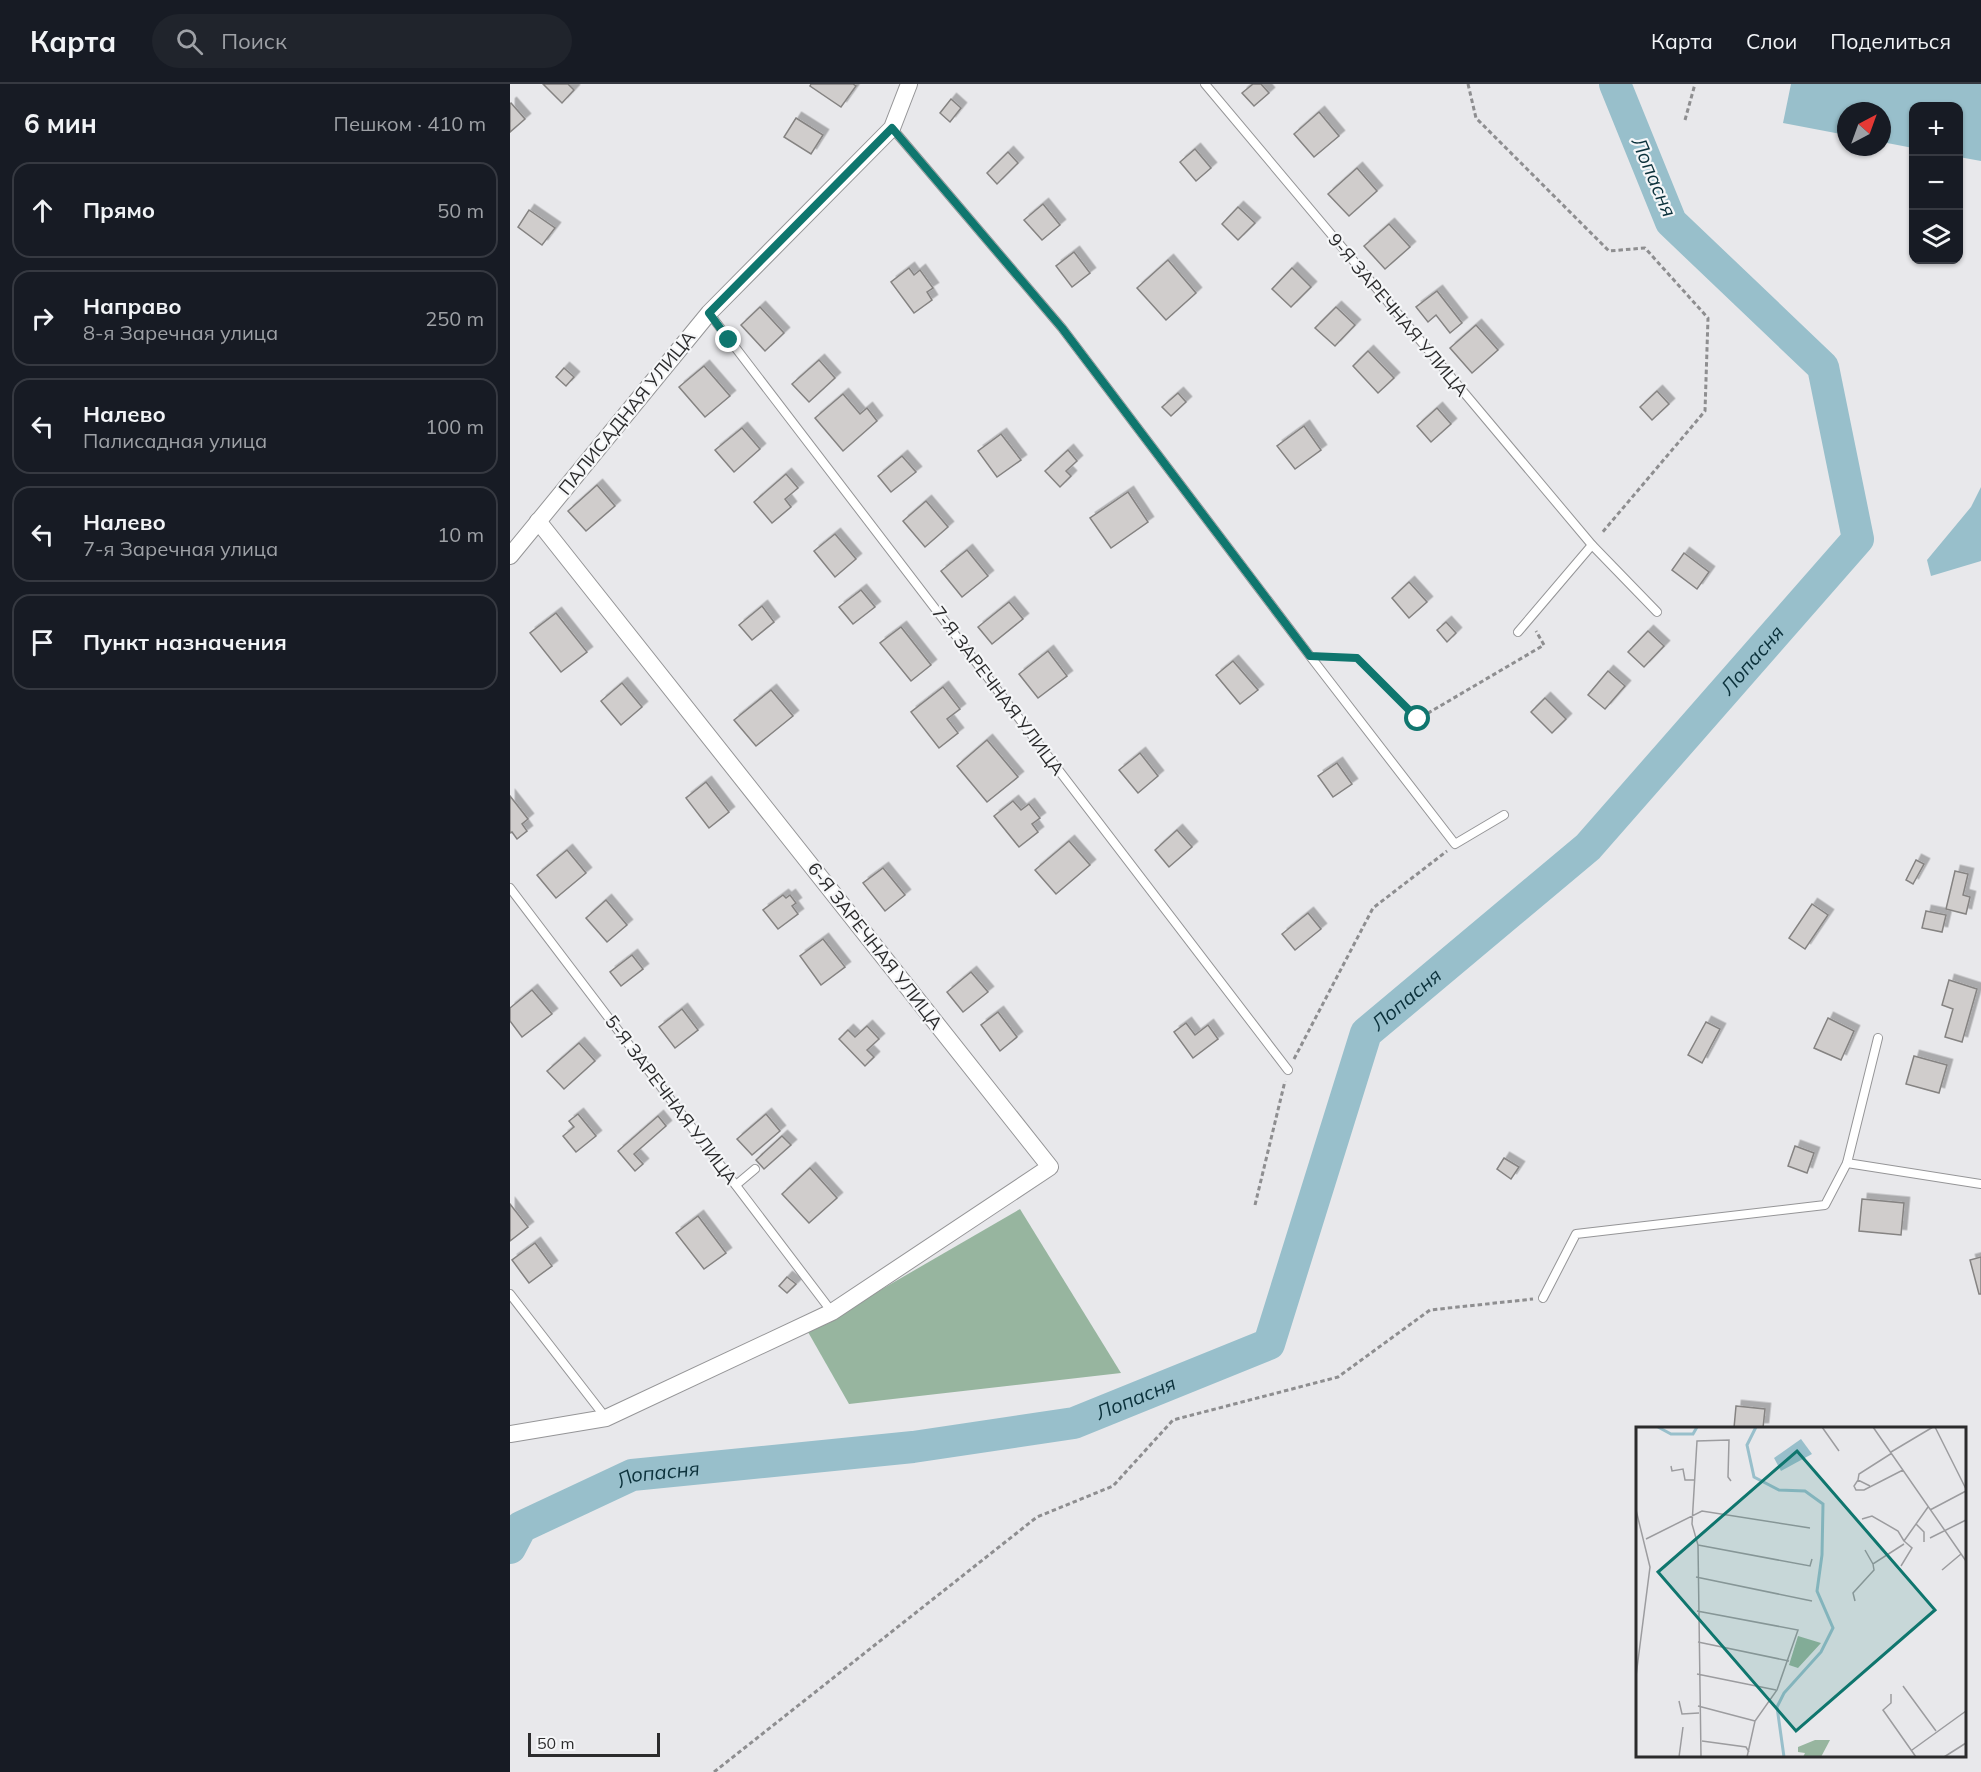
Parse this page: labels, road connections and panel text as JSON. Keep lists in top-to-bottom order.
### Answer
{
  "streets": {
    "street": ["ПАЛИСАДНАЯ УЛИЦА", "6-Я ЗАРЕЧНАЯ УЛИЦА"],
    "lane": ["9-Я ЗАРЕЧНАЯ УЛИЦА", "7-Я ЗАРЕЧНАЯ УЛИЦА", "5-Я ЗАРЕЧНАЯ УЛИЦА"]
  },
  "crossings": [
    ["ПАЛИСАДНАЯ УЛИЦА", "7-Я ЗАРЕЧНАЯ УЛИЦА"],
    ["ПАЛИСАДНАЯ УЛИЦА", "6-Я ЗАРЕЧНАЯ УЛИЦА"],
    ["6-Я ЗАРЕЧНАЯ УЛИЦА", "5-Я ЗАРЕЧНАЯ УЛИЦА"]
  ],
  "water": ["Лопасня"],
  "scale_bar": "50 m",
  "north": "top right",
  "page": {
    "header": "Карта",
    "search": "Поиск",
    "nav": ["Карта", "Слои", "Поделиться"],
    "heading": ["6 мин", "Пешком · 410 m"],
    "map_buttons": ["+", "−"],
    "list": [
      ["Прямо", "50 m"],
      ["Направо", "8-я Заречная улица", "250 m"],
      ["Налево", "Палисадная улица", "100 m"],
      ["Налево", "7-я Заречная улица", "10 m"],
      "Пункт назначения"
    ],
    "scale": "50 m"
  }
}
